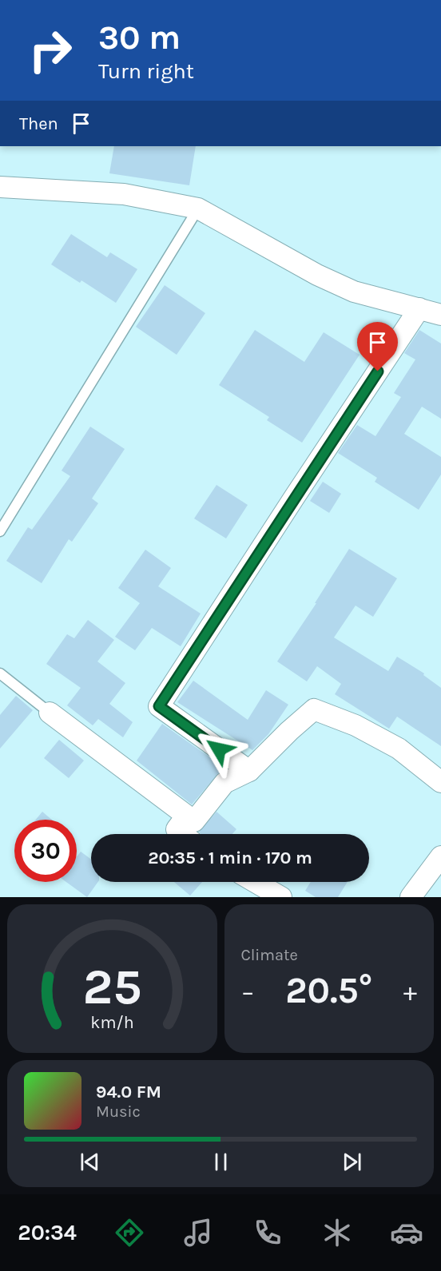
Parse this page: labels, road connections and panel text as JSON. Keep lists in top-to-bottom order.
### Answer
{
  "page": {
    "turn": ["30 m", "Turn right"],
    "then": "Then",
    "limit": "30",
    "trip": "20:35 · 1 min · 170 m",
    "tile": "Climate",
    "heat": ["−", "20.5°", "+"],
    "song": ["94.0 FM", "Music"],
    "tabs": "20:34",
    "gauge": ["25", "km/h"]
  }
}
